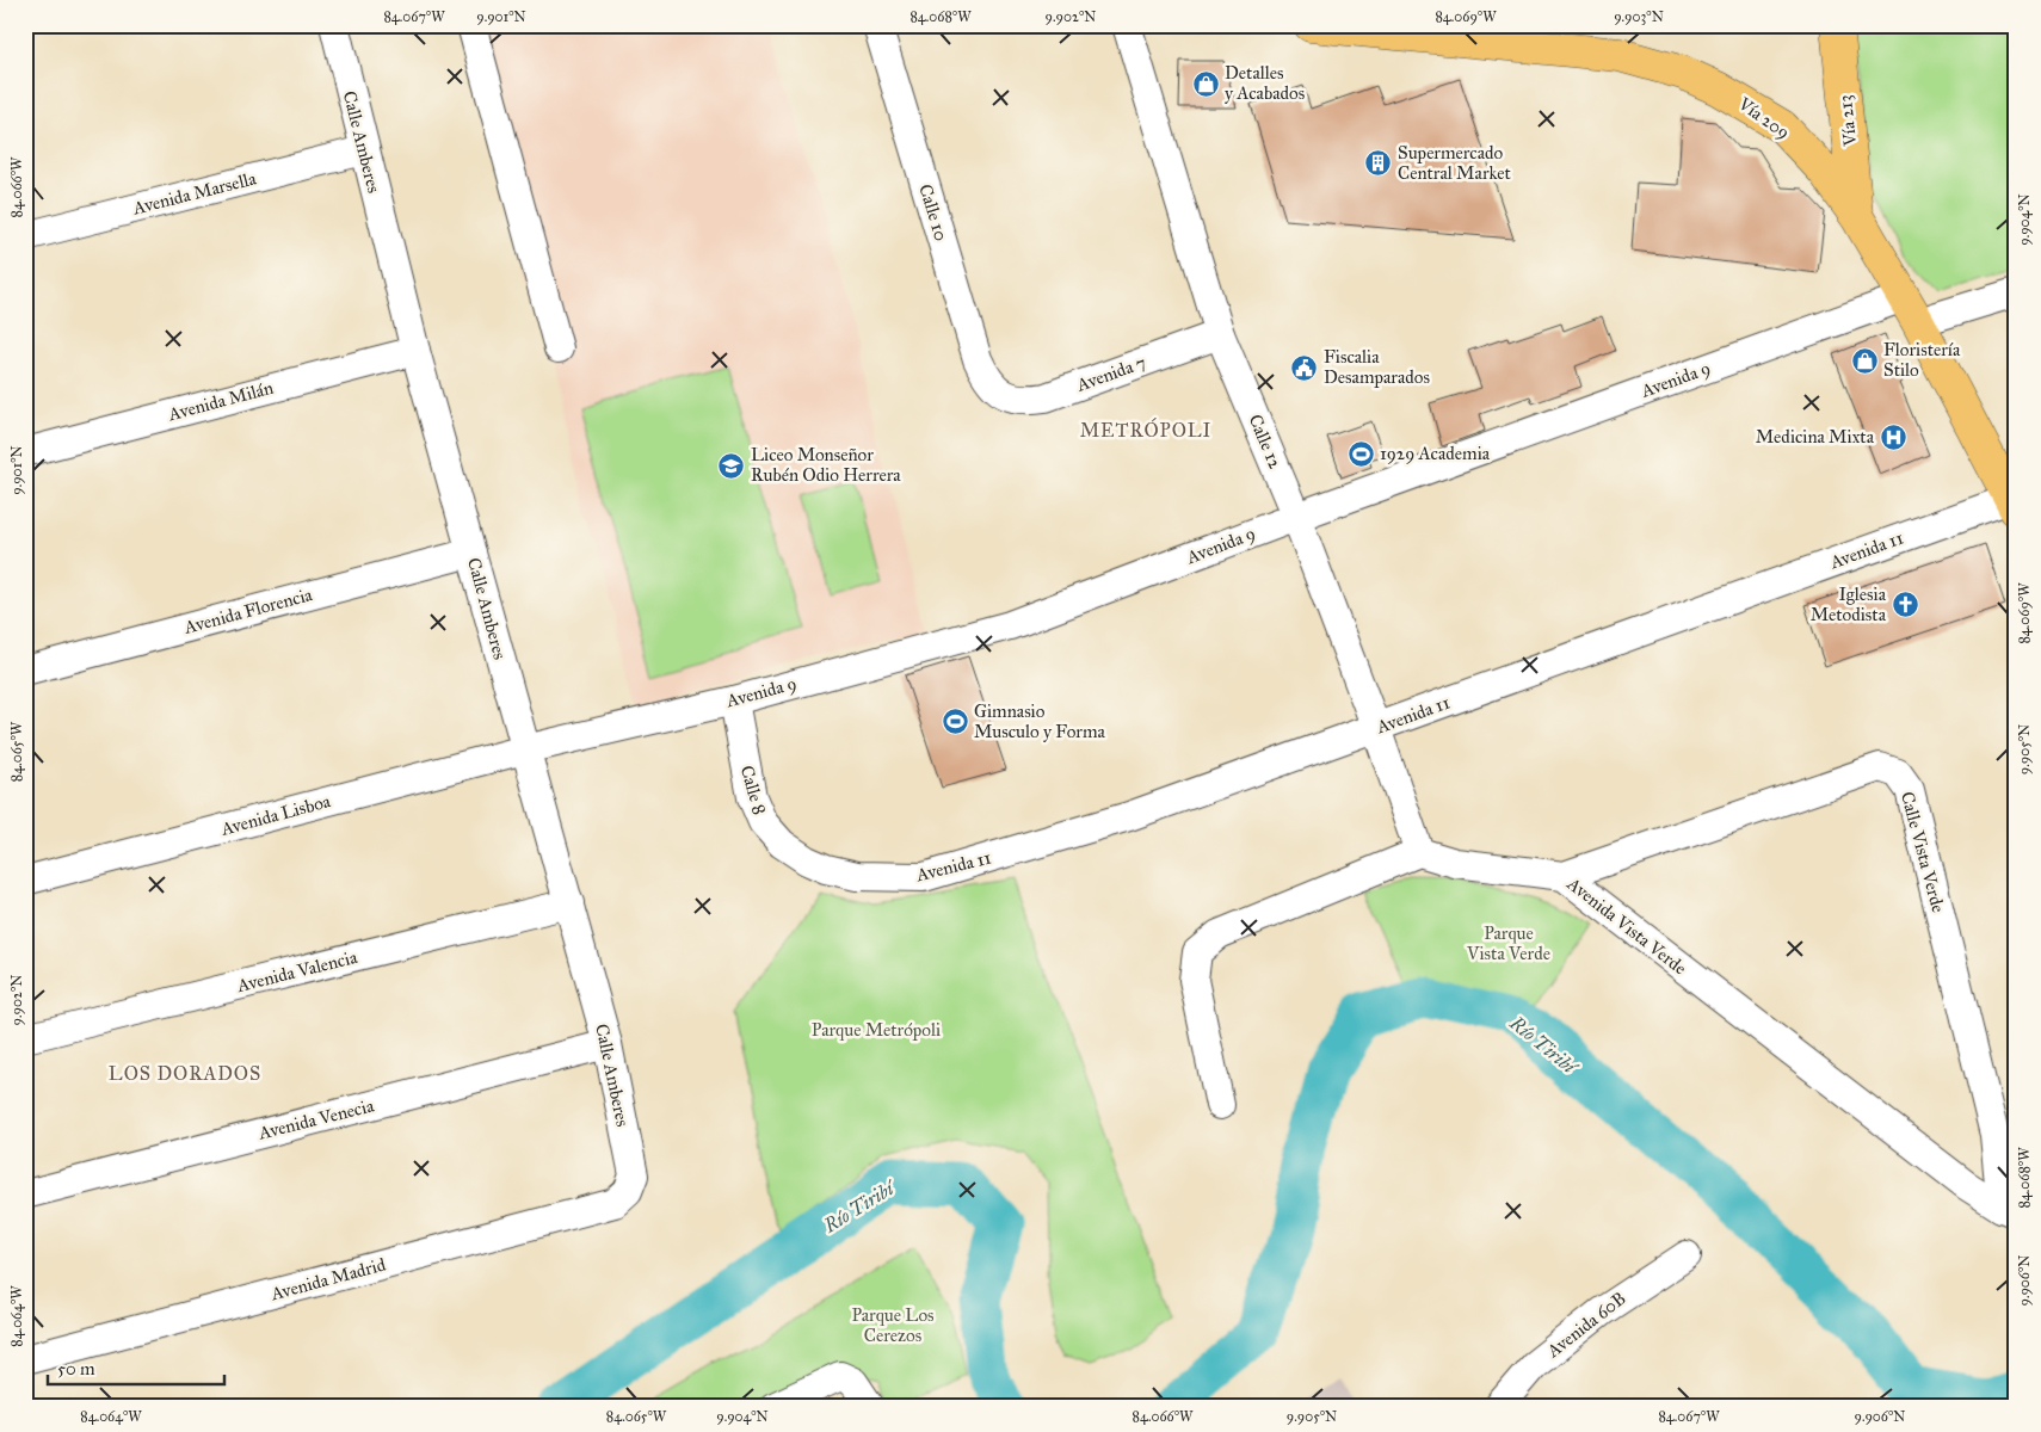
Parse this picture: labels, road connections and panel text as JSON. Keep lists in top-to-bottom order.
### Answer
{
  "streets": {
    "main road": ["Vía 209", "Vía 213"],
    "street": [
      "Calle Amberes",
      "Avenida Marsella",
      "Calle 10",
      "Avenida 7",
      "Avenida 9",
      "Avenida Milán",
      "Calle 12",
      "Avenida 11",
      "Avenida Florencia",
      "Calle 8",
      "Avenida Lisboa",
      "Calle Vista Verde",
      "Avenida Vista Verde",
      "Avenida Valencia",
      "Avenida Venecia",
      "Avenida Madrid",
      "Avenida 60B"
    ]
  },
  "crossings": [
    ["Vía 209", "Vía 213"],
    ["Vía 209", "Avenida 9"],
    ["Vía 209", "Avenida 11"],
    ["Calle Amberes", "Avenida Marsella"],
    ["Calle Amberes", "Avenida 9"],
    ["Calle Amberes", "Avenida Milán"],
    ["Calle Amberes", "Avenida Florencia"],
    ["Calle Amberes", "Avenida Lisboa"],
    ["Calle Amberes", "Avenida Valencia"],
    ["Calle Amberes", "Avenida Venecia"],
    ["Calle Amberes", "Avenida Madrid"],
    ["Calle 10", "Avenida 7"],
    ["Avenida 7", "Calle 12"],
    ["Avenida 9", "Calle 12"],
    ["Avenida 9", "Calle 8"],
    ["Avenida 9", "Avenida Lisboa"],
    ["Calle 12", "Avenida 11"],
    ["Calle 12", "Avenida Vista Verde"],
    ["Avenida 11", "Calle 8"],
    ["Calle Vista Verde", "Avenida Vista Verde"]
  ],
  "districts": ["METRÓPOLI", "LOS DORADOS"],
  "water": ["Río Tiribí"],
  "parks": ["Parque Vista Verde", "Parque Metrópoli", "Parque Los Cerezos"],
  "places": {
    "shop": ["Detalles y Acabados", "Floristería Stilo"],
    "building": ["Supermercado Central Market"],
    "public building": ["Fiscalia Desamparados"],
    "hospital": ["Medicina Mixta"],
    "sports": ["1929 Academia", "Gimnasio Musculo y Forma"],
    "school or university": ["Liceo Monseñor Rubén Odio Herrera"],
    "church": ["Iglesia Metodista"]
  },
  "scale_bar": "50 m",
  "coordinates": [
    "84.067°W",
    "9.901°N",
    "84.068°W",
    "9.902°N",
    "84.069°W",
    "9.903°N",
    "84.066°W",
    "9.904°N",
    "9.905°N",
    "84.065°W",
    "9.906°N",
    "84.064°W"
  ]
}
